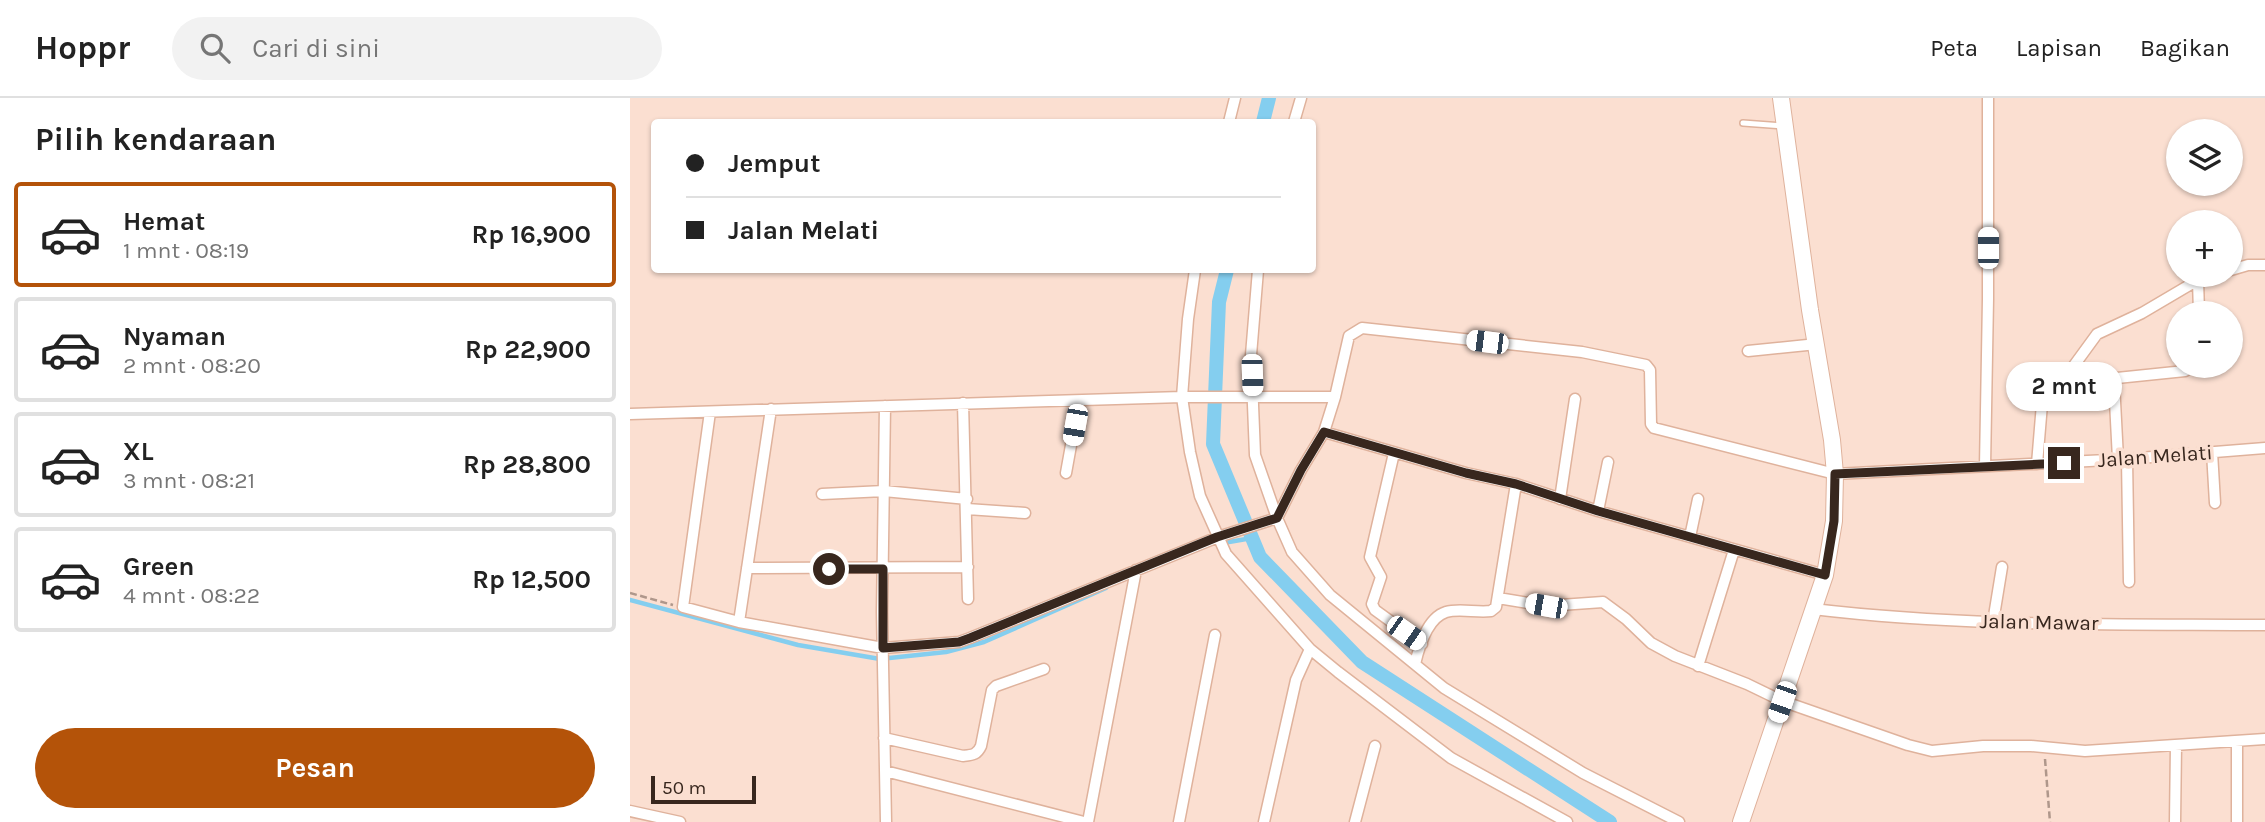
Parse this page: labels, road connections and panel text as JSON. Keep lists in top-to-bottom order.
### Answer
{
  "streets": {
    "street": ["Jalan Melati", "Jalan Mawar"]
  },
  "scale_bar": "50 m",
  "page": {
    "header": "Hoppr",
    "search": "Cari di sini",
    "nav": ["Peta", "Lapisan", "Bagikan"],
    "heading": "Pilih kendaraan",
    "map_buttons": ["+", "−"],
    "banner": ["Jemput", "Jalan Melati"],
    "list": [
      {
        "name": "Hemat",
        "note": "1 mnt · 08:19",
        "value": "Rp 16,900"
      },
      {
        "name": "Nyaman",
        "note": "2 mnt · 08:20",
        "value": "Rp 22,900"
      },
      {
        "name": "XL",
        "note": "3 mnt · 08:21",
        "value": "Rp 28,800"
      },
      {
        "name": "Green",
        "note": "4 mnt · 08:22",
        "value": "Rp 12,500"
      }
    ],
    "bubble": "2 mnt",
    "buttons": "Pesan",
    "scale": "50 m"
  }
}
